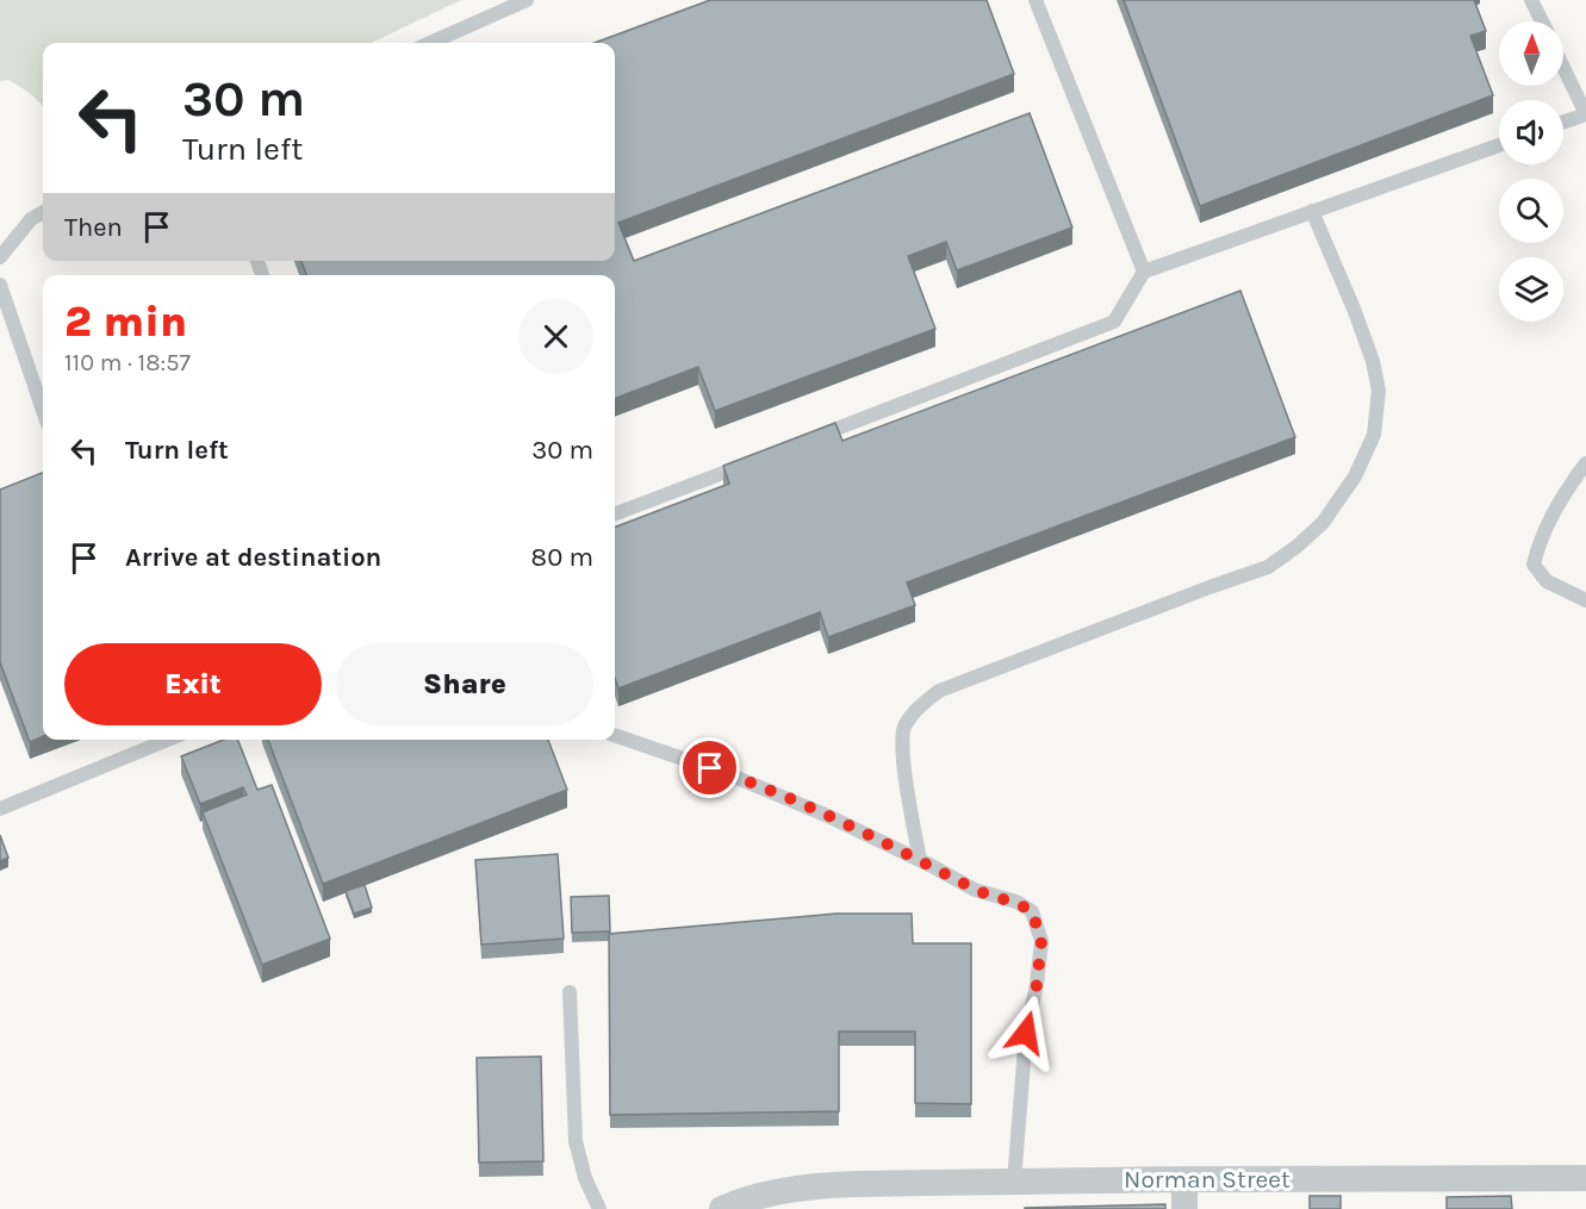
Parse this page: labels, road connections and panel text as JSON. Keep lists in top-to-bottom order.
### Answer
{
  "streets": {
    "street": ["Norman Street"]
  },
  "north": "top",
  "page": {
    "turn": ["30 m", "Turn left"],
    "then": "Then",
    "heading": ["2 min", "110 m · 18:57"],
    "list": [
      {
        "name": "Turn left",
        "value": "30 m"
      },
      {
        "name": "Arrive at destination",
        "value": "80 m"
      }
    ],
    "buttons": ["Exit", "Share"]
  }
}
